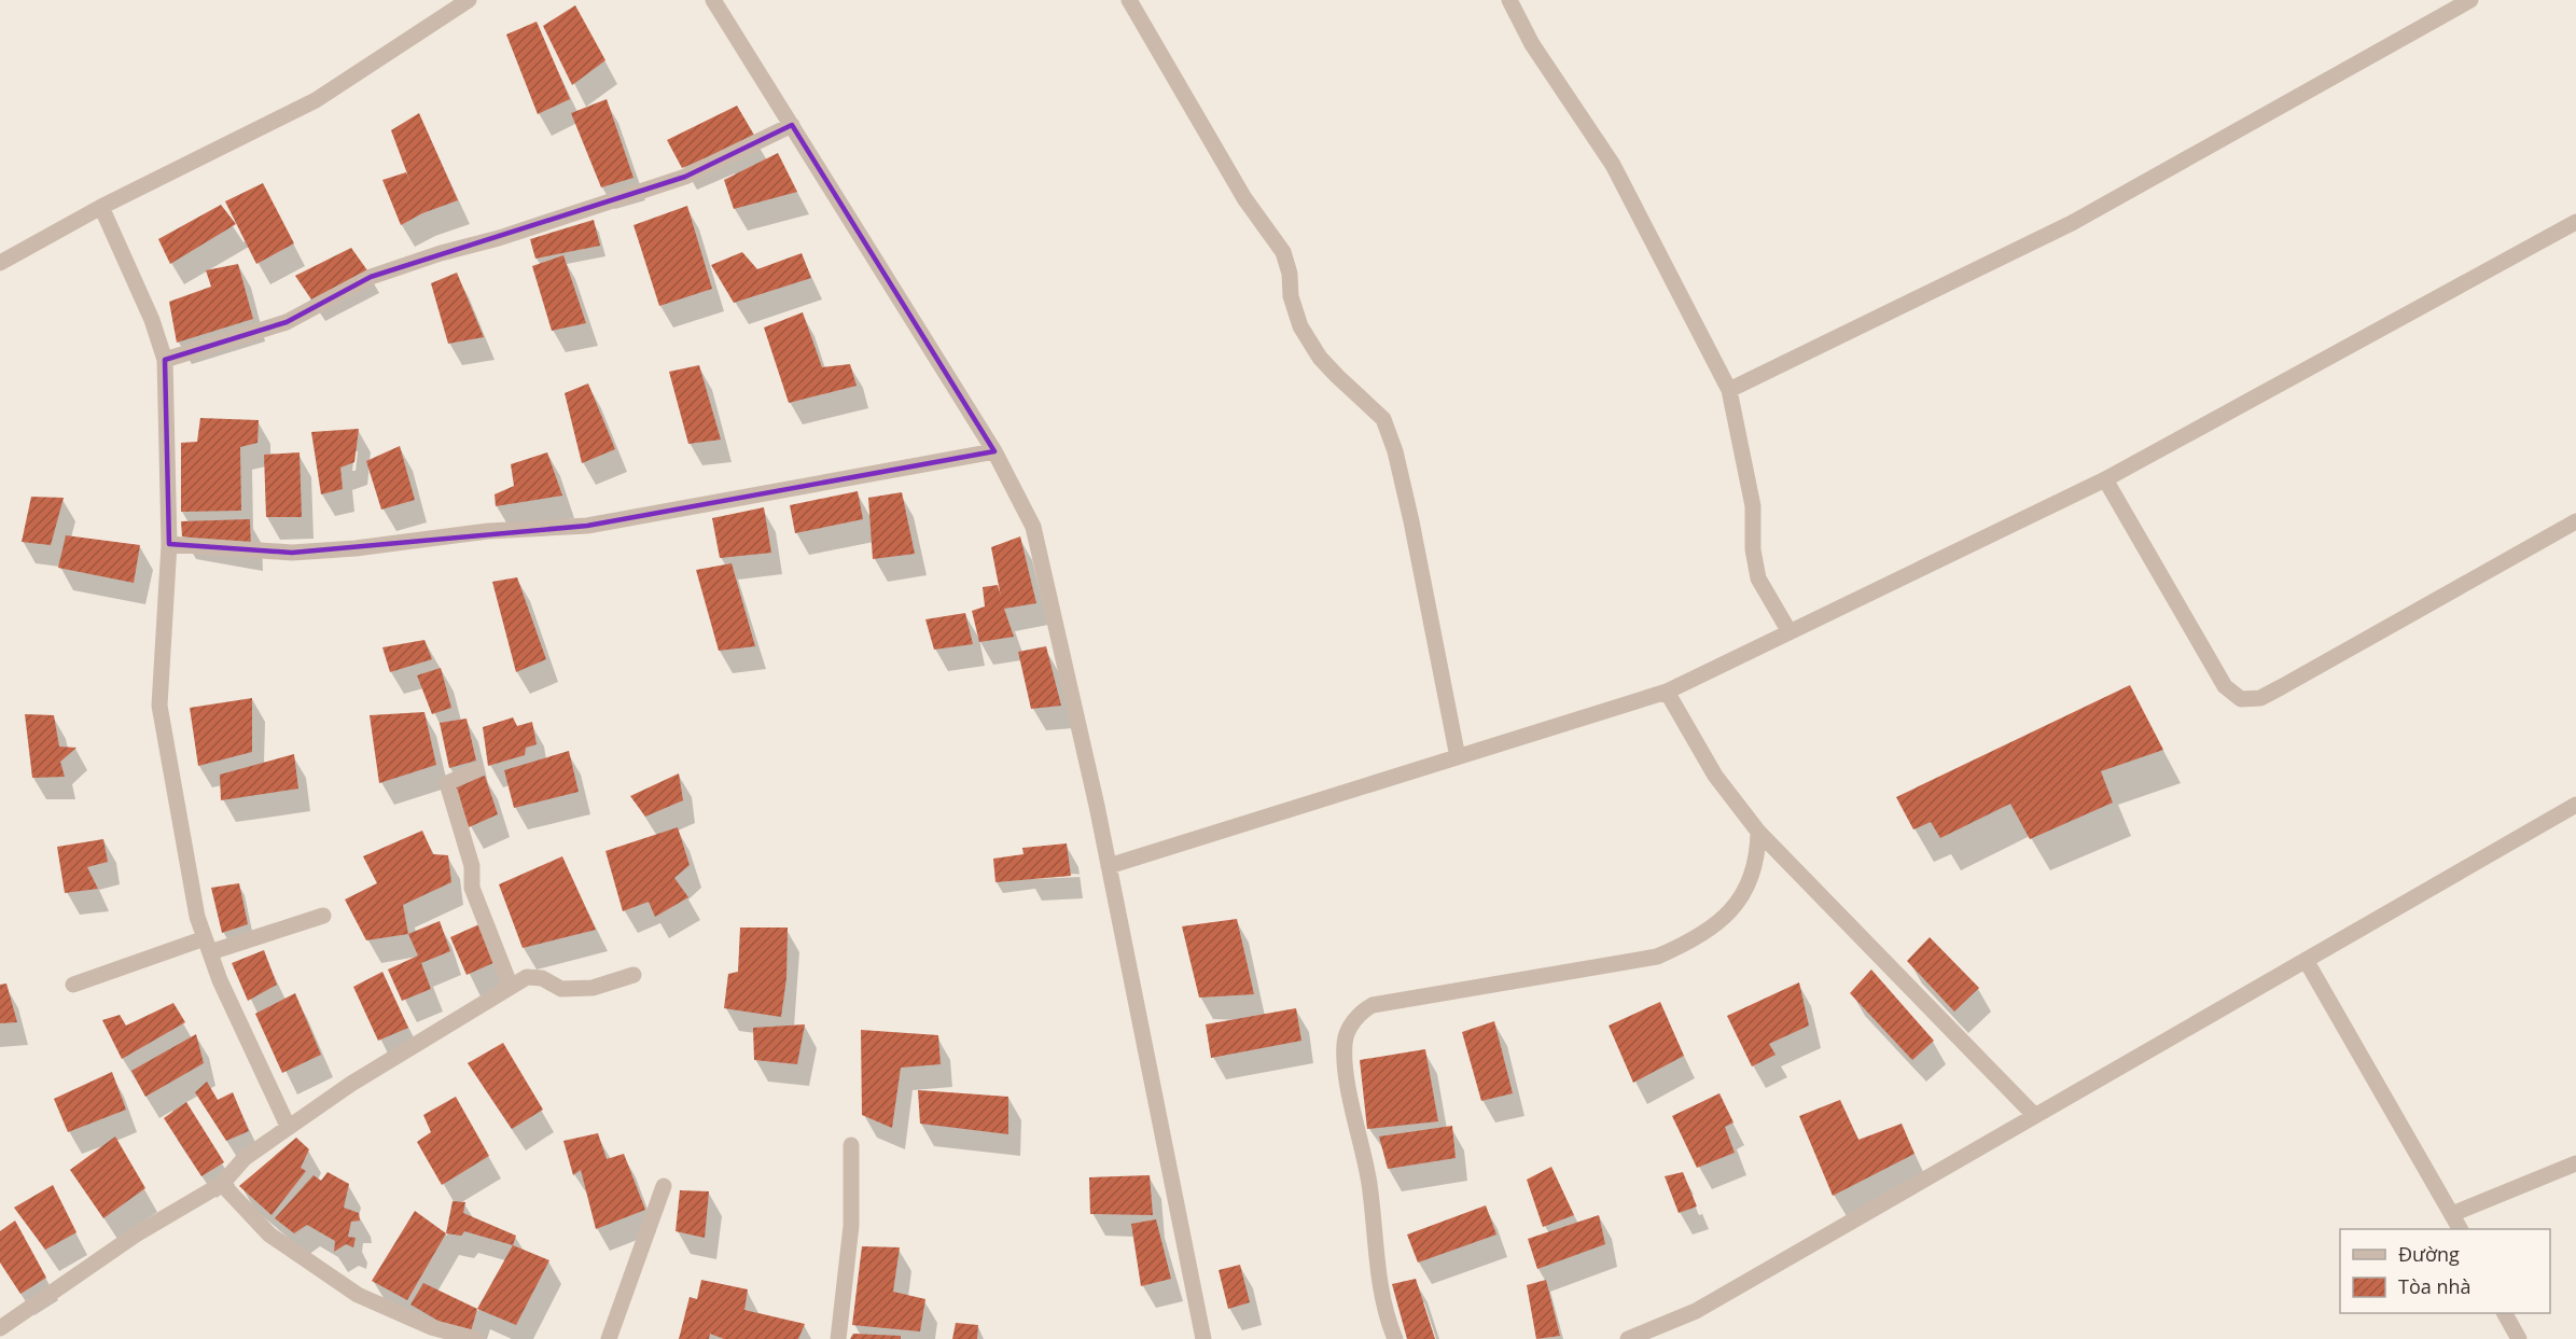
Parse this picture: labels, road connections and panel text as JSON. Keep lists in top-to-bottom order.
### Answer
{
  "legend": ["Đường", "Tòa nhà"]
}
